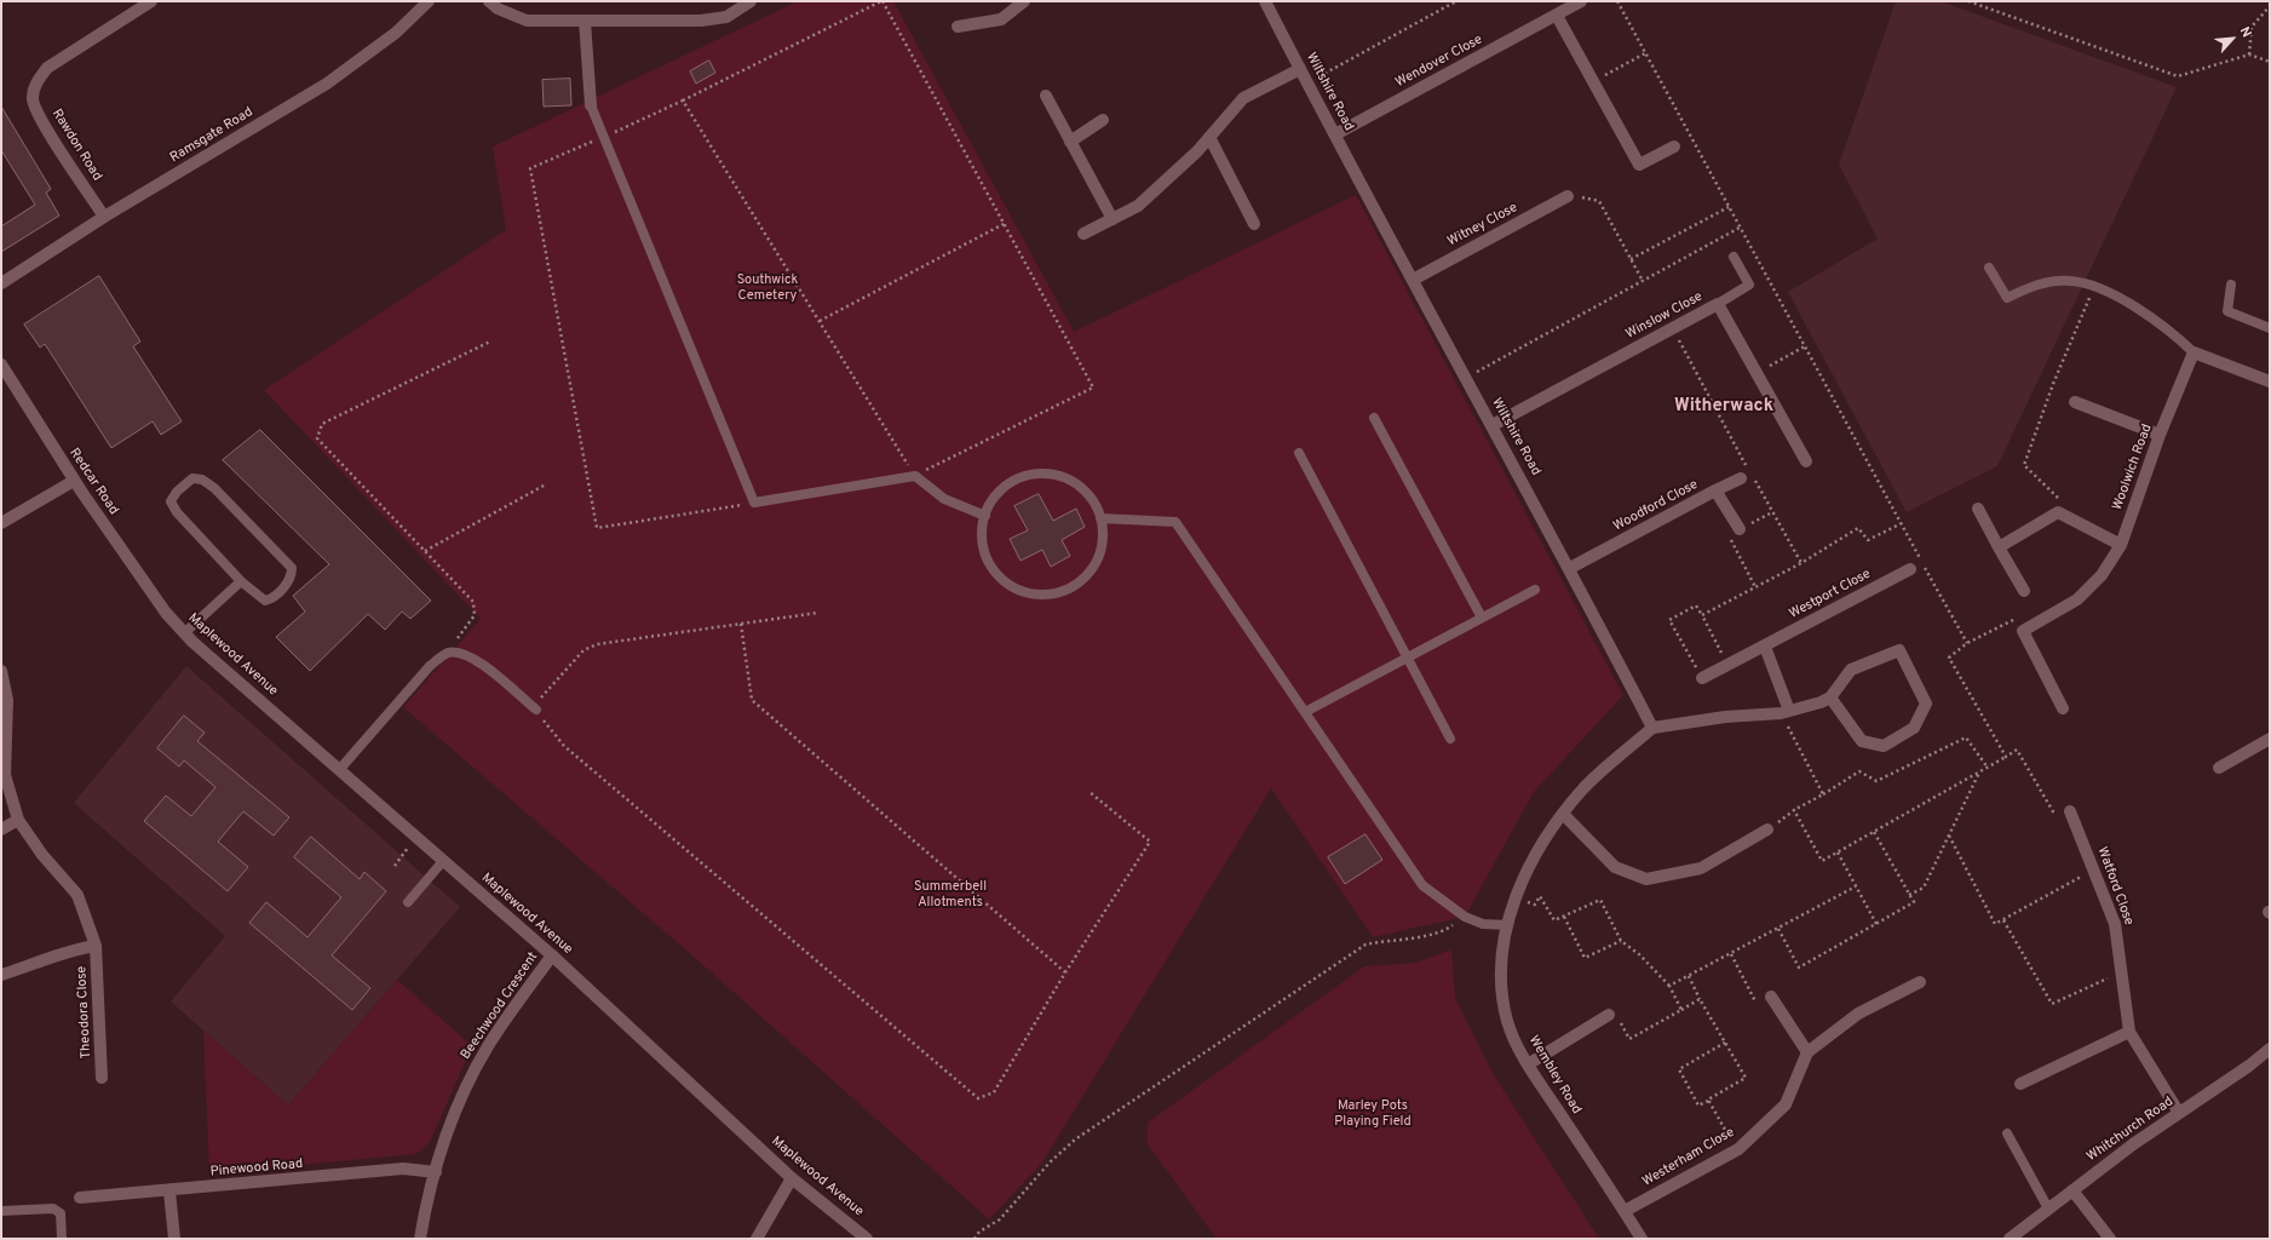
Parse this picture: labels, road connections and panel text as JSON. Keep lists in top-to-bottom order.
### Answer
{
  "streets": {
    "street": [
      "Wendover Close",
      "Wiltshire Road",
      "Ramsgate Road",
      "Rawdon Road",
      "Witney Close",
      "Winslow Close",
      "Woolwich Road",
      "Redcar Road",
      "Woodford Close",
      "Westport Close",
      "Maplewood Avenue",
      "Watford Close",
      "Beechwood Crescent",
      "Theodora Close",
      "Wembley Road",
      "Whitchurch Road",
      "Westerham Close",
      "Pinewood Road"
    ]
  },
  "crossings": [
    ["Wendover Close", "Wiltshire Road"],
    ["Wiltshire Road", "Witney Close"],
    ["Wiltshire Road", "Winslow Close"],
    ["Wiltshire Road", "Woodford Close"],
    ["Wiltshire Road", "Wembley Road"],
    ["Ramsgate Road", "Rawdon Road"],
    ["Redcar Road", "Maplewood Avenue"],
    ["Maplewood Avenue", "Beechwood Crescent"],
    ["Watford Close", "Whitchurch Road"],
    ["Beechwood Crescent", "Pinewood Road"],
    ["Wembley Road", "Westerham Close"]
  ],
  "districts": ["Witherwack"],
  "parks": ["Southwick Cemetery", "Summerbell Allotments", "Marley Pots Playing Field"],
  "north": "top right"
}
